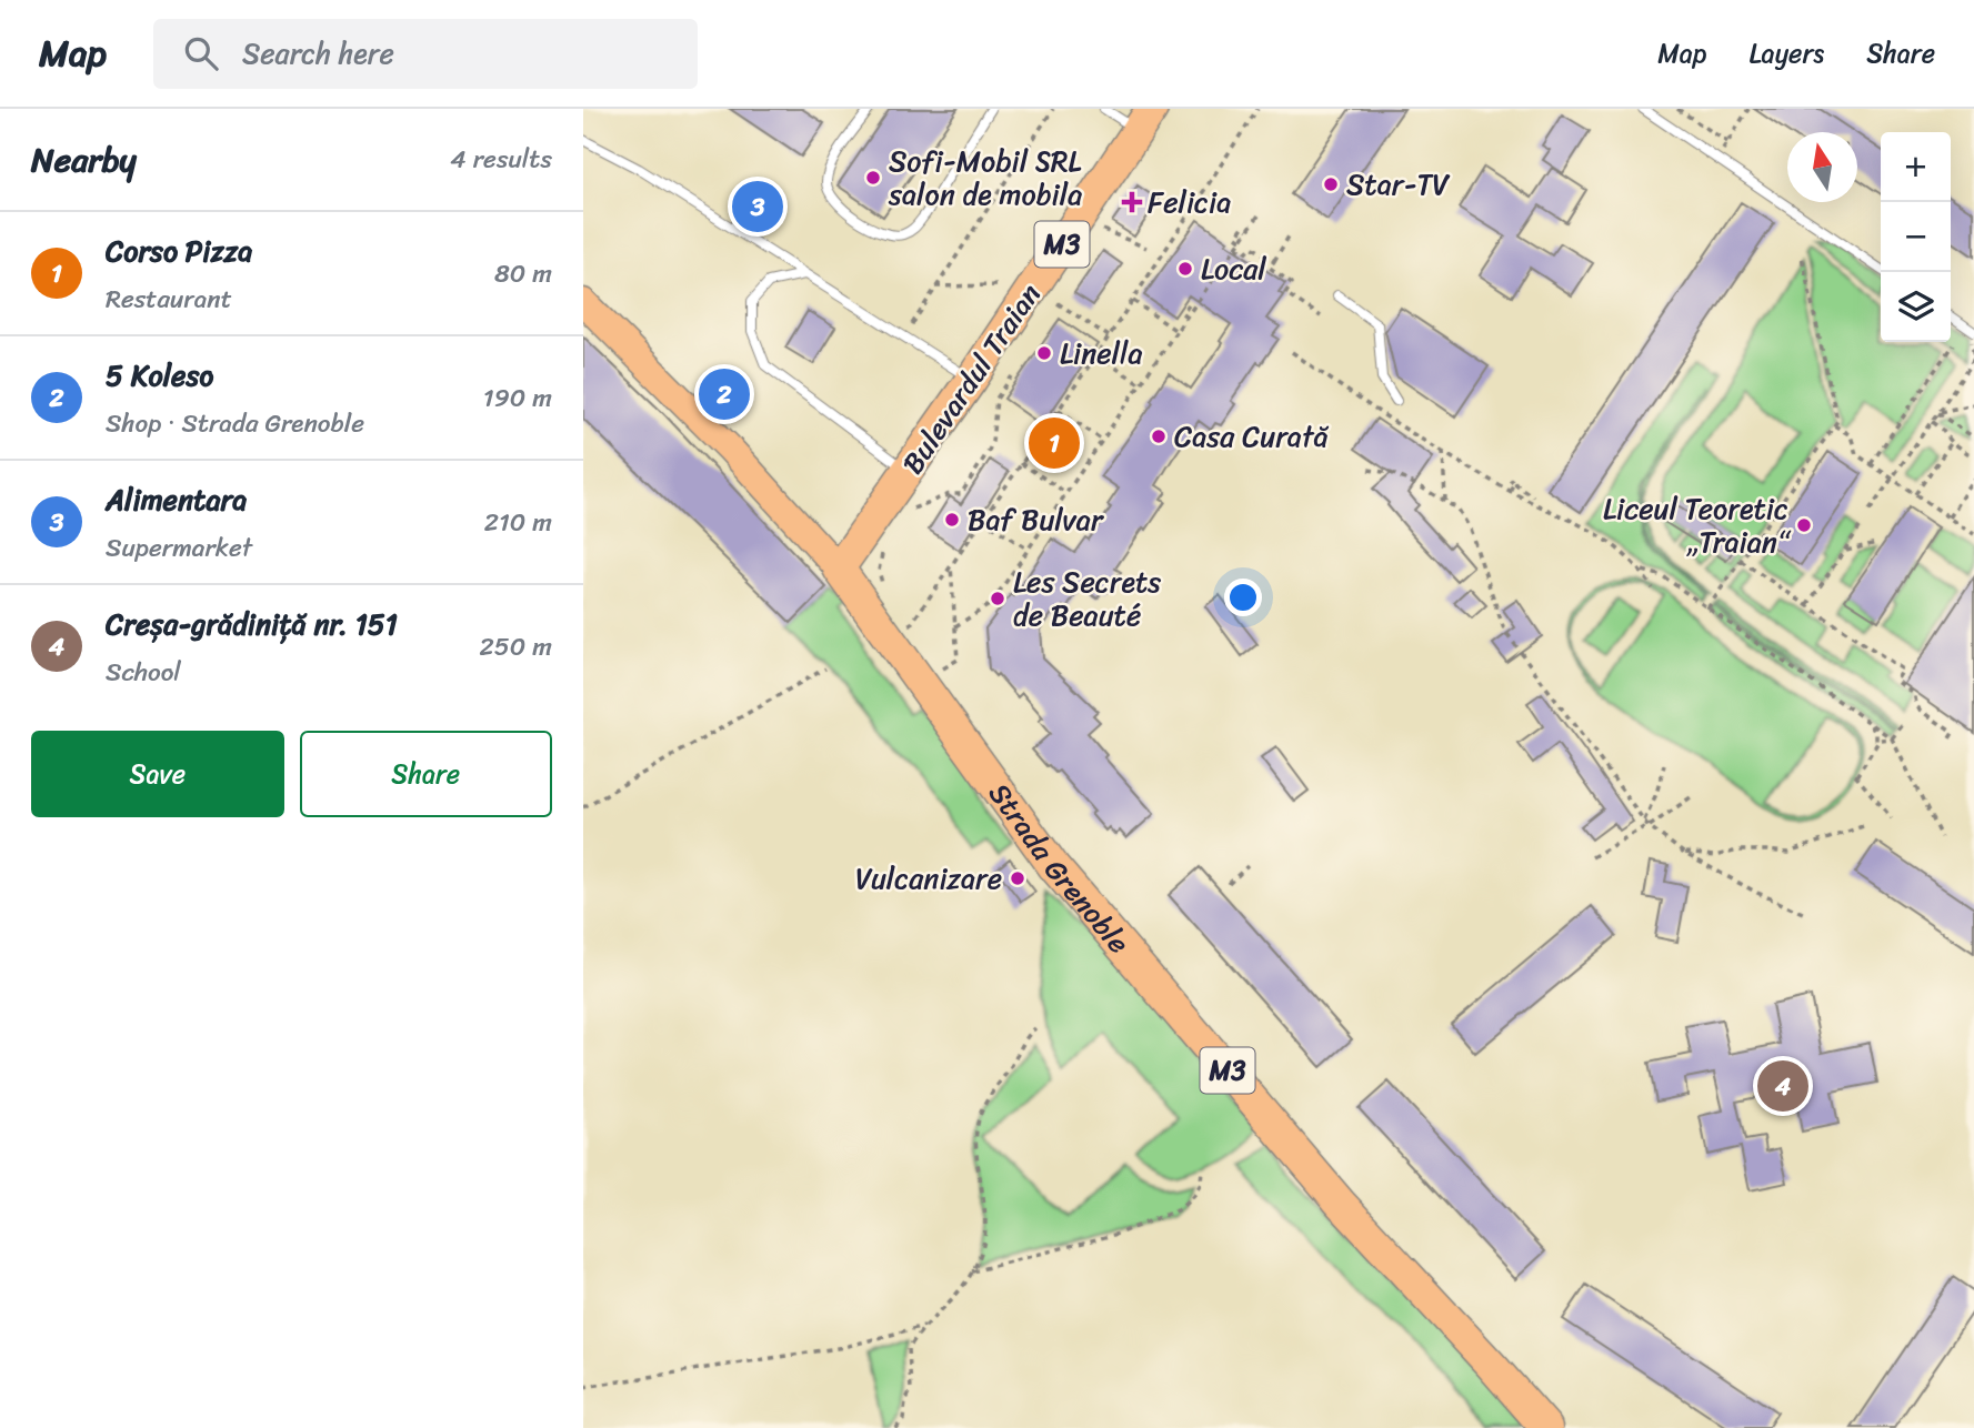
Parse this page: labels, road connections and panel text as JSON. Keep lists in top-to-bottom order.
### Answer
{
  "streets": {
    "highway": ["M3", "Bulevardul Traian", "Strada Grenoble"]
  },
  "crossings": [
    ["Bulevardul Traian", "Strada Grenoble"]
  ],
  "places": {
    "other": [
      "Sofi-Mobil SRL salon de mobila",
      "Star-TV",
      "Local",
      "Linella",
      "Casa Curată",
      "Baf Bulvar",
      "Liceul Teoretic „Traian“",
      "Les Secrets de Beauté",
      "Vulcanizare"
    ],
    "health": ["Felicia"]
  },
  "north": "top",
  "page": {
    "header": "Map",
    "search": "Search here",
    "nav": ["Map", "Layers", "Share"],
    "heading": ["Nearby", "4 results"],
    "map_buttons": ["+", "−"],
    "pins": [
      "3",
      "2",
      "1",
      "4"
    ],
    "list": [
      {
        "mark": "1",
        "name": "Corso Pizza",
        "note": "Restaurant",
        "value": "80 m"
      },
      {
        "mark": "2",
        "name": "5 Koleso",
        "note": "Shop · Strada Grenoble",
        "value": "190 m"
      },
      {
        "mark": "3",
        "name": "Alimentara",
        "note": "Supermarket",
        "value": "210 m"
      },
      {
        "mark": "4",
        "name": "Creșa-grădiniță nr. 151",
        "note": "School",
        "value": "250 m"
      }
    ],
    "buttons": ["Save", "Share"]
  }
}
